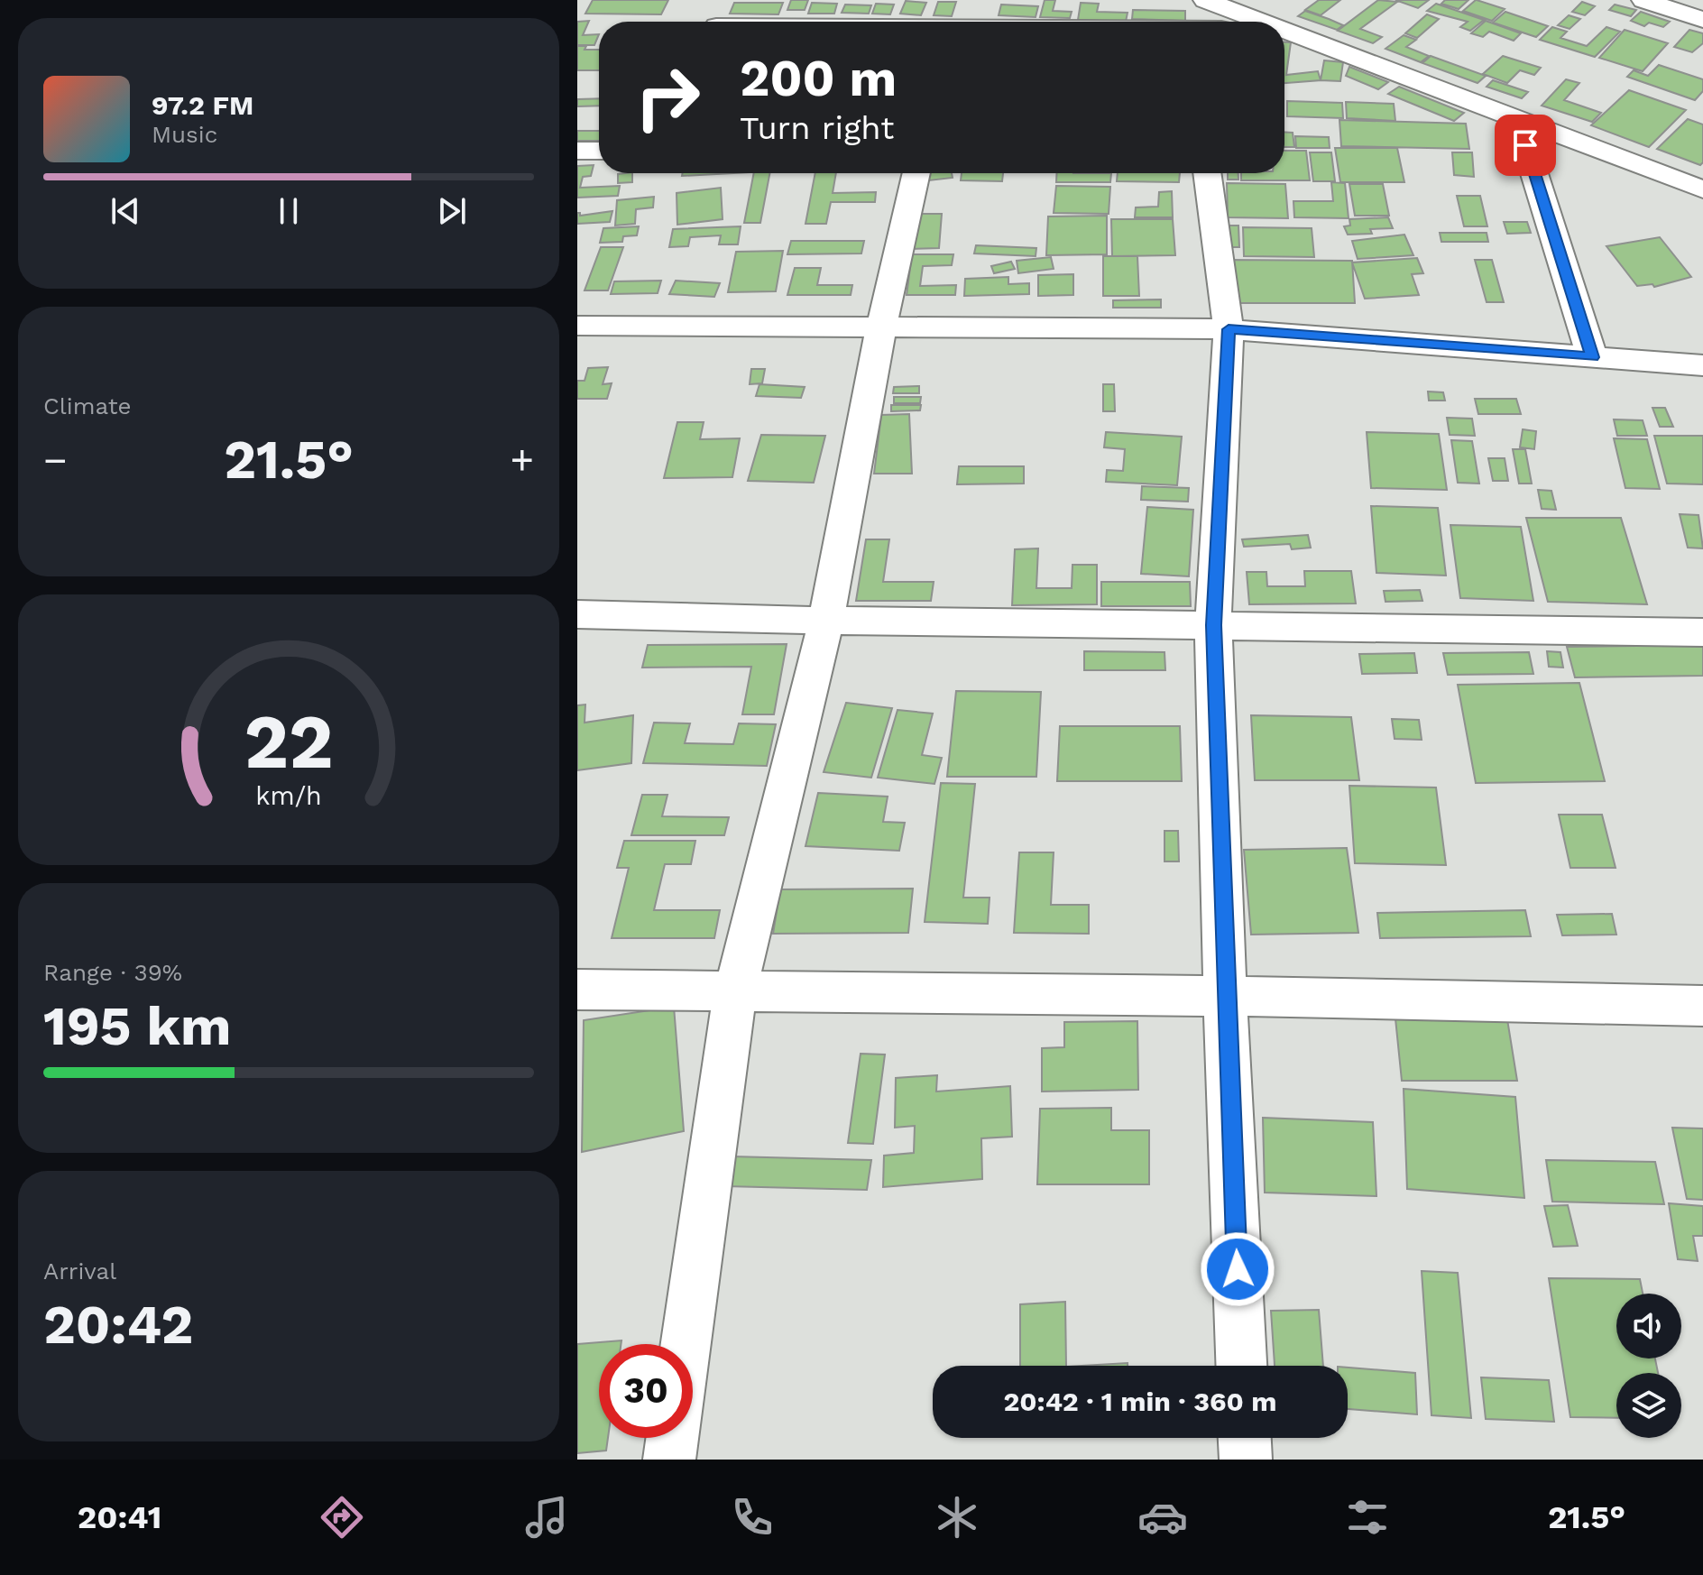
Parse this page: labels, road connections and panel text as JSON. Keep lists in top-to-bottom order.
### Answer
{
  "page": {
    "turn": ["200 m", "Turn right"],
    "song": ["97.2 FM", "Music"],
    "tile": [
      "Climate",
      ["Range · 39%", "195 km"],
      ["Arrival", "20:42"]
    ],
    "heat": ["−", "21.5°", "+"],
    "limit": "30",
    "trip": "20:42 · 1 min · 360 m",
    "tabs": ["20:41", "21.5°"],
    "gauge": ["22", "km/h"]
  }
}
